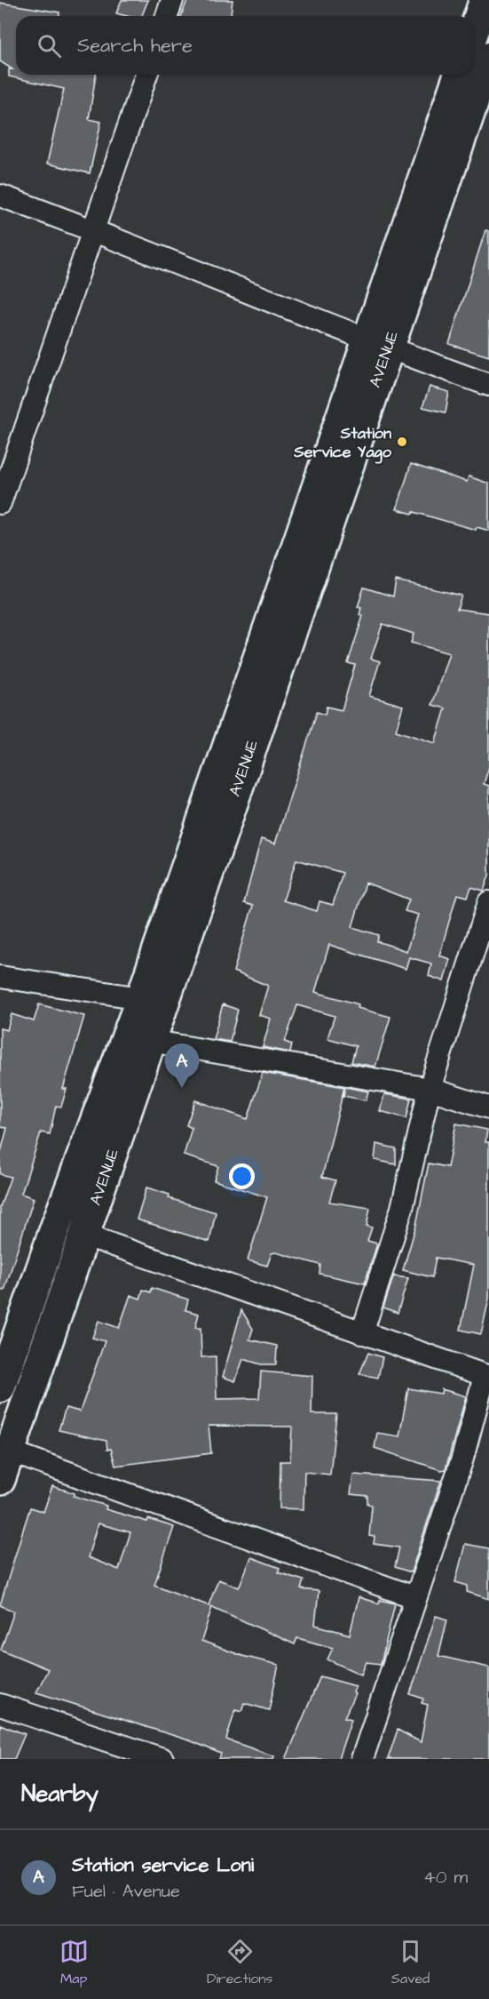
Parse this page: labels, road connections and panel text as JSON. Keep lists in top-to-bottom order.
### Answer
{
  "streets": {
    "highway": ["AVENUE"]
  },
  "places": ["Station Service Yago"],
  "page": {
    "search": "Search here",
    "pins": "A",
    "heading": "Nearby",
    "list": [
      {
        "mark": "A",
        "name": "Station service Loni",
        "note": "Fuel · Avenue",
        "value": "40 m"
      }
    ],
    "nav": ["Map", "Directions", "Saved"]
  }
}
